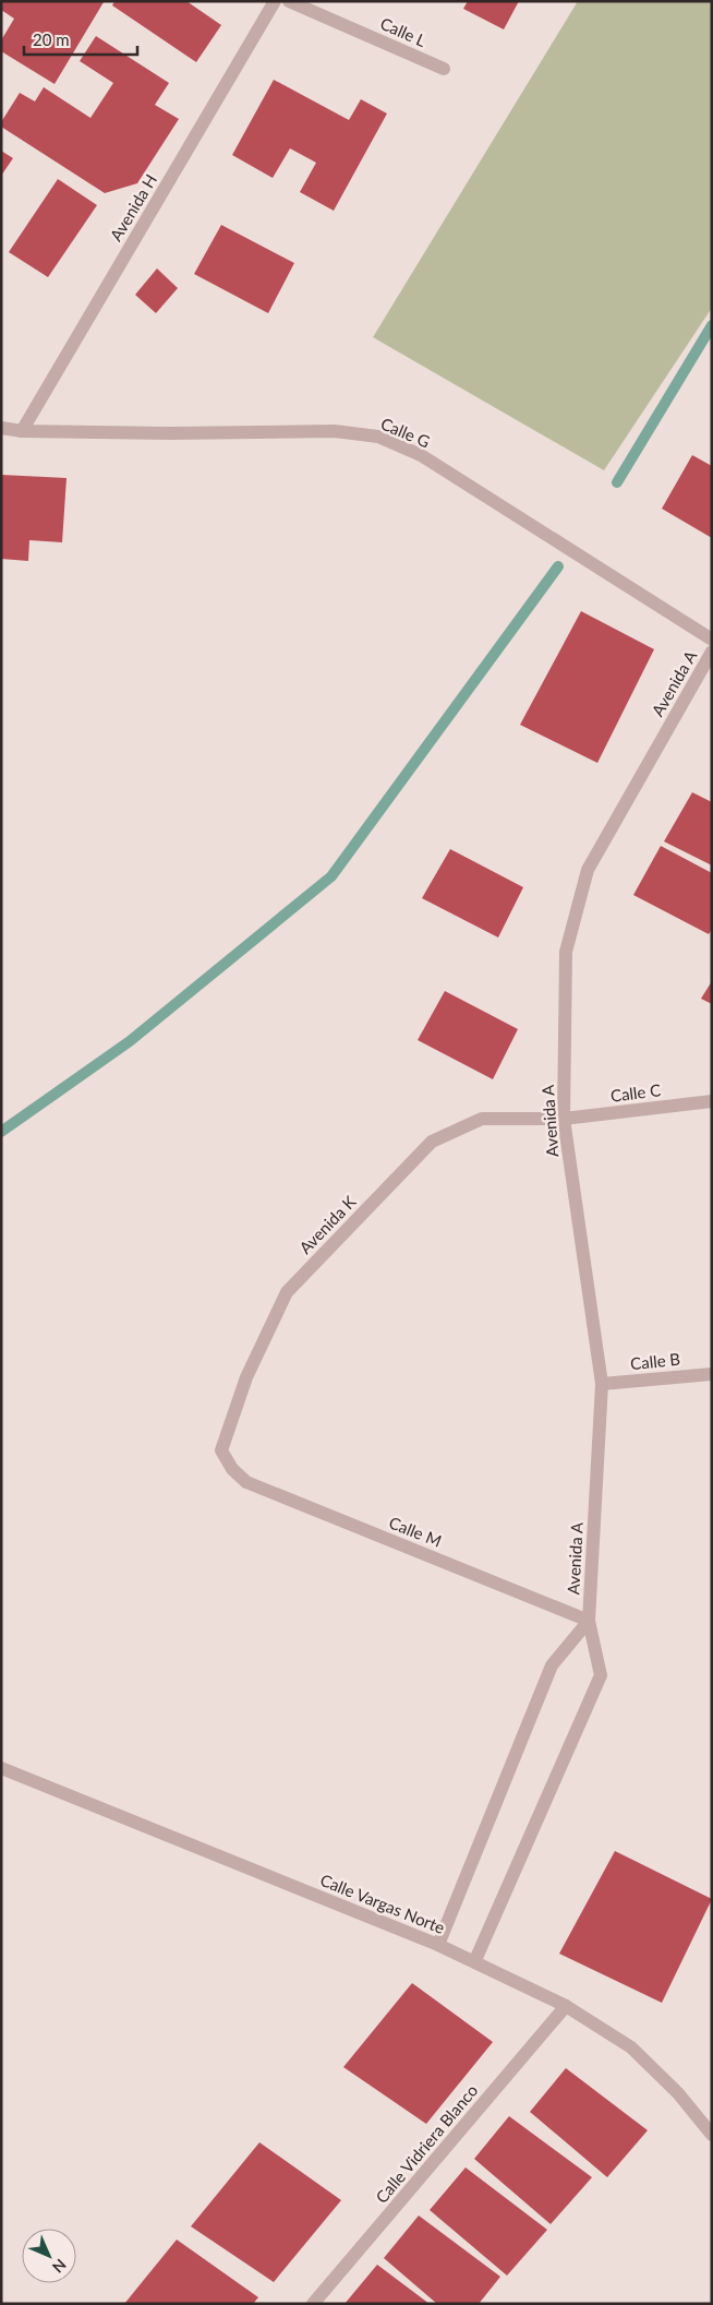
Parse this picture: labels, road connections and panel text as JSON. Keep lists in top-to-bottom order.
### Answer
{
  "streets": {
    "street": [
      "Calle L",
      "Avenida H",
      "Calle G",
      "Avenida A",
      "Calle C",
      "Avenida K",
      "Calle B",
      "Calle M",
      "Calle Vargas Norte",
      "Calle Vidriera Blanco"
    ]
  },
  "crossings": [
    ["Avenida H", "Calle G"],
    ["Avenida A", "Calle C"],
    ["Avenida A", "Avenida K"],
    ["Avenida A", "Calle B"],
    ["Avenida A", "Calle M"],
    ["Avenida A", "Calle Vargas Norte"],
    ["Calle C", "Avenida K"],
    ["Avenida K", "Calle M"],
    ["Calle Vargas Norte", "Calle Vidriera Blanco"]
  ],
  "scale_bar": "20 m",
  "north": "bottom right"
}
